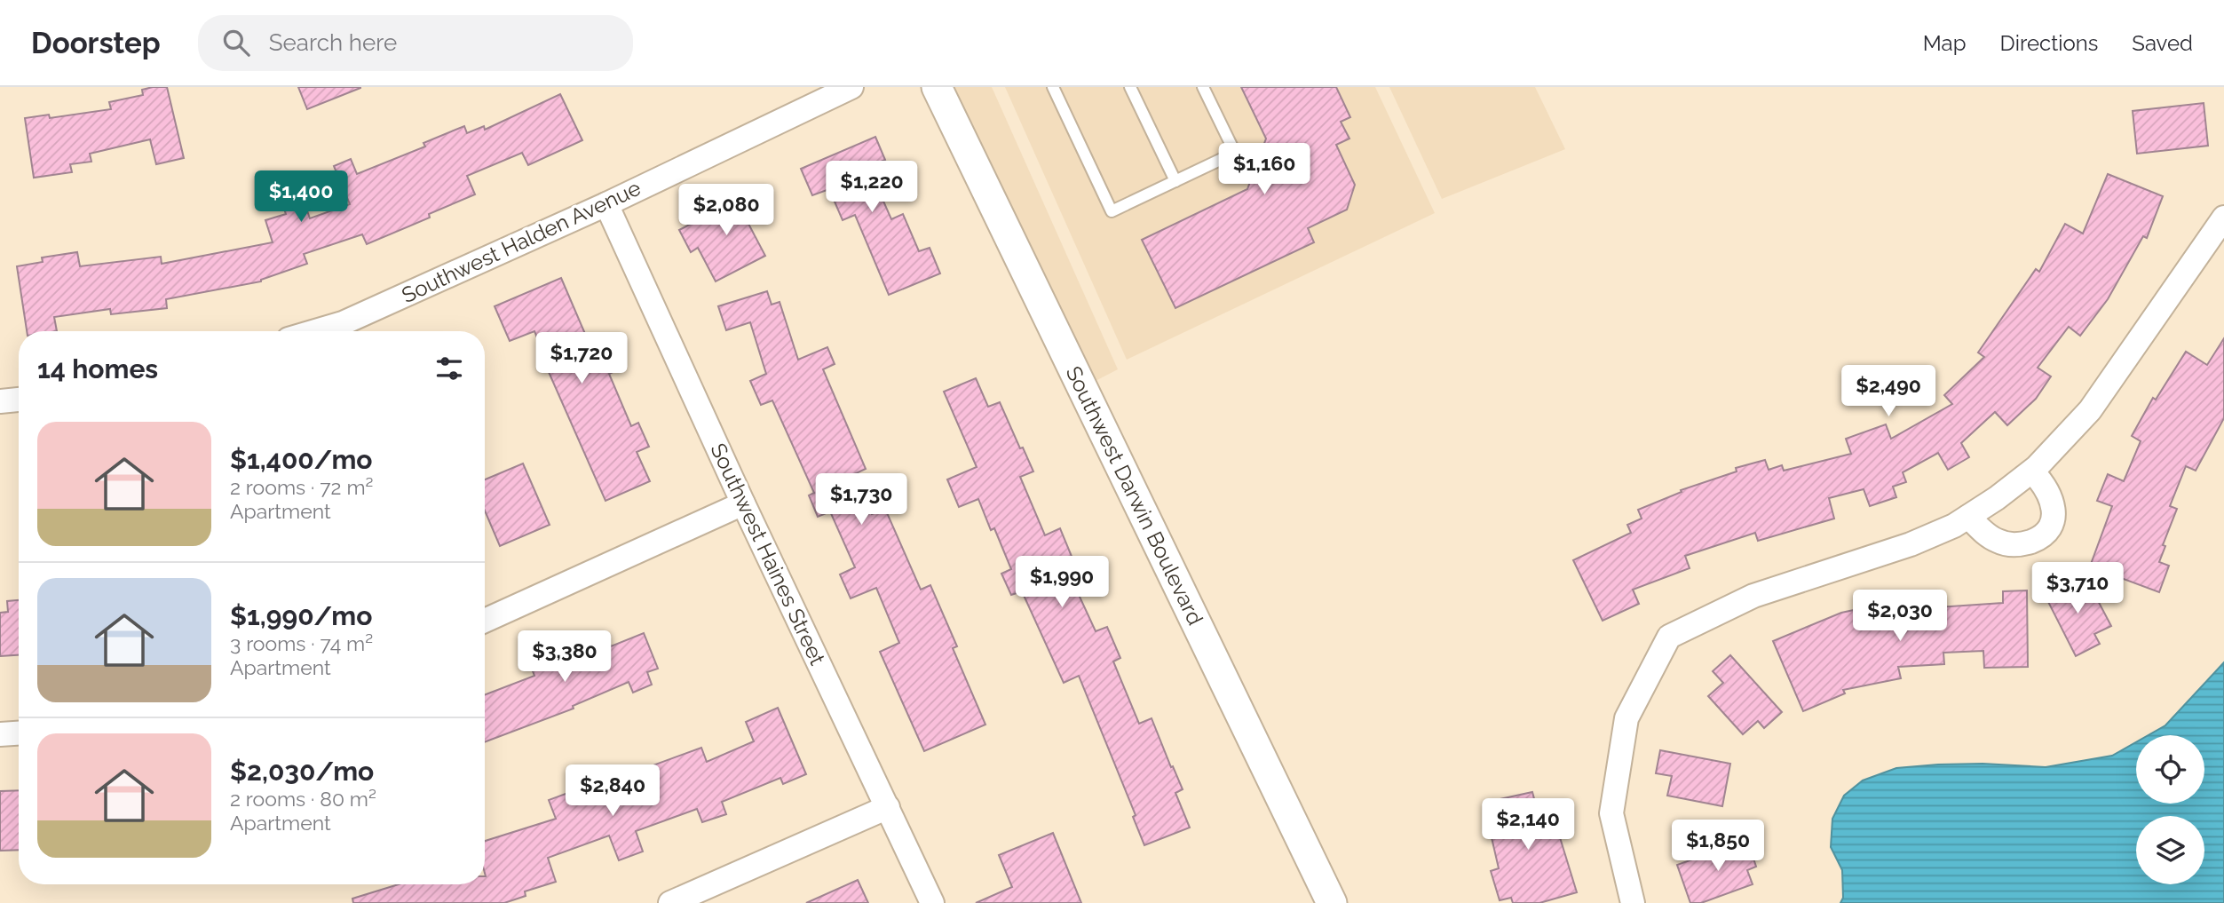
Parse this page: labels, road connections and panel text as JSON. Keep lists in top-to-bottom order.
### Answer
{
  "streets": {
    "street": ["Southwest Halden Avenue", "Southwest Darwin Boulevard", "Southwest Haines Street"]
  },
  "crossings": [
    ["Southwest Halden Avenue", "Southwest Haines Street"]
  ],
  "page": {
    "header": "Doorstep",
    "search": "Search here",
    "nav": ["Map", "Directions", "Saved"],
    "price": [
      "$1,160",
      "$1,220",
      "$1,400",
      "$2,080",
      "$1,720",
      "$2,490",
      "$1,730",
      "$1,990",
      "$3,710",
      "$2,030",
      "$3,380",
      "$2,840",
      "$2,140",
      "$1,850"
    ],
    "heading": "14 homes",
    "list": [
      {
        "name": "$1,400/mo",
        "note": "2 rooms · 72 m² · Apartment"
      },
      {
        "name": "$1,990/mo",
        "note": "3 rooms · 74 m² · Apartment"
      },
      {
        "name": "$2,030/mo",
        "note": "2 rooms · 80 m² · Apartment"
      }
    ]
  }
}
